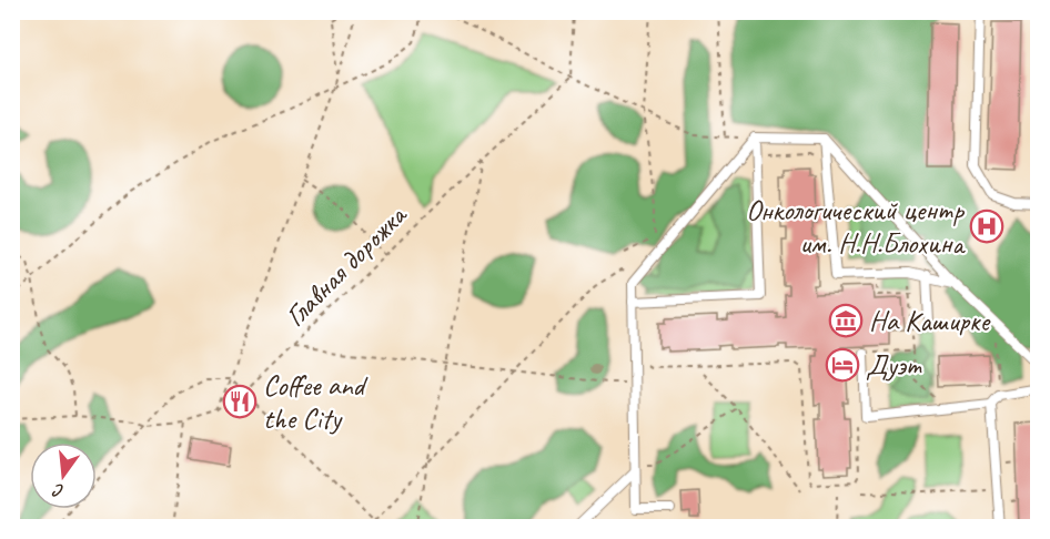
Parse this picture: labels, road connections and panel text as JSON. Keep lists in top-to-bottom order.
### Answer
{
  "streets": {
    "path": ["Главная дорожка"]
  },
  "places": {
    "hospital": ["Онкологический центр им. Н.Н.Блохина"],
    "museum": ["На Каширке"],
    "hotel": ["Дуэт"],
    "restaurant": ["Coffee and the City"]
  },
  "north": "bottom"
}
